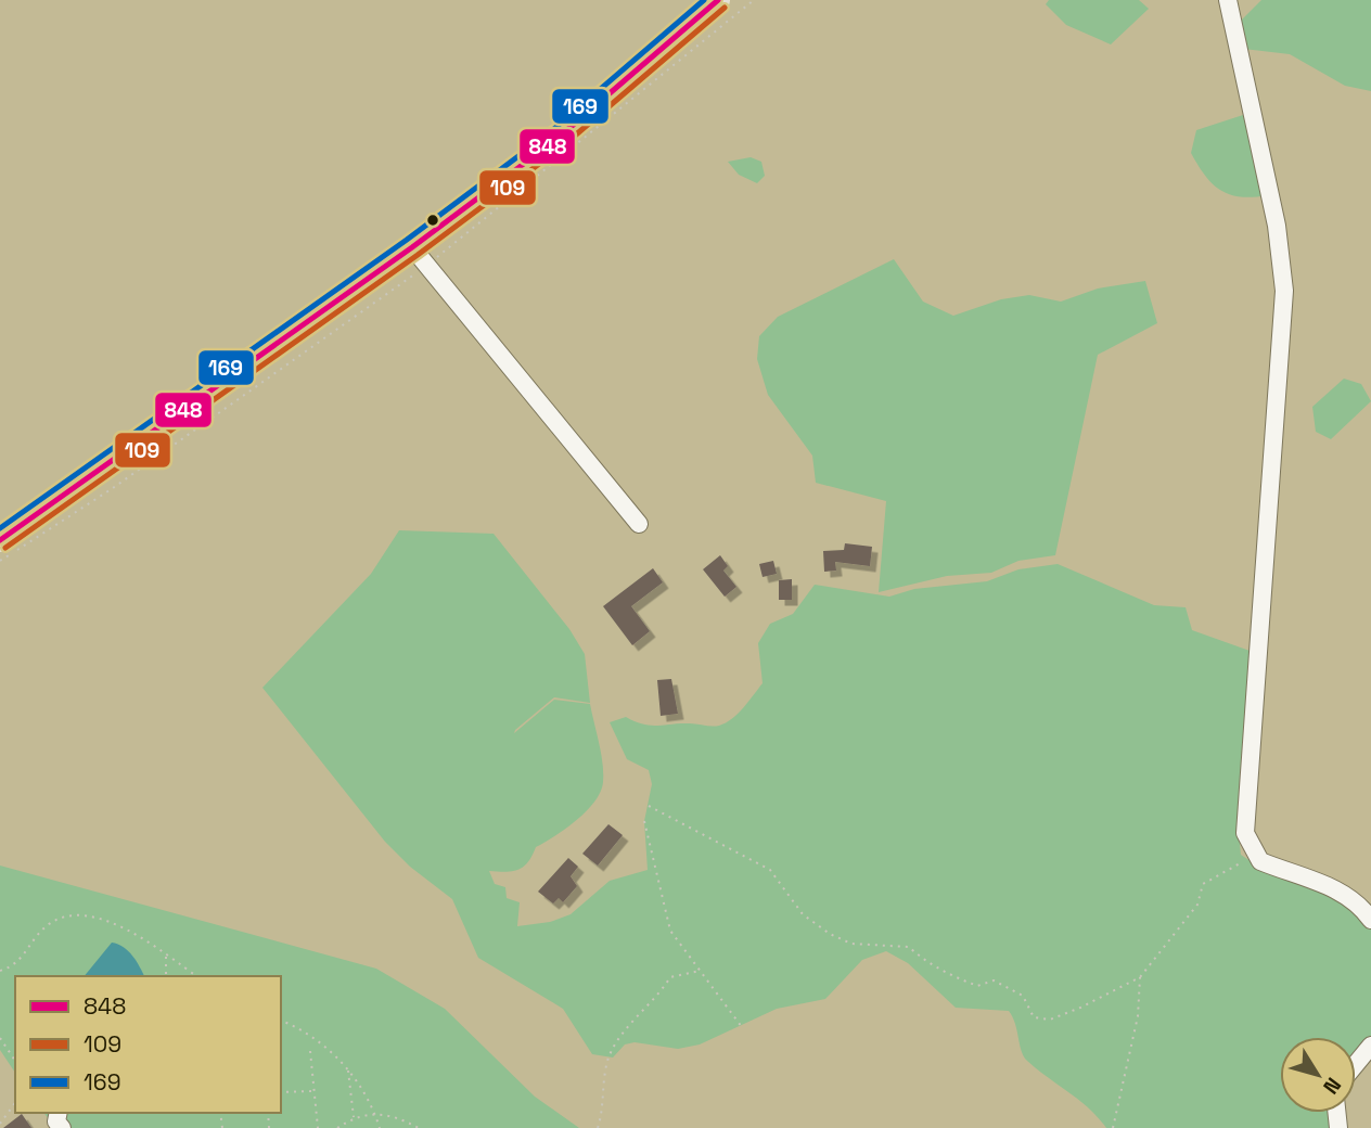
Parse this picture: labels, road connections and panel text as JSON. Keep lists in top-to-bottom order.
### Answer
{
  "lines": ["transit line 848", "transit line 169", "transit line 109"],
  "legend": ["848", "109", "169"],
  "north": "bottom right"
}
